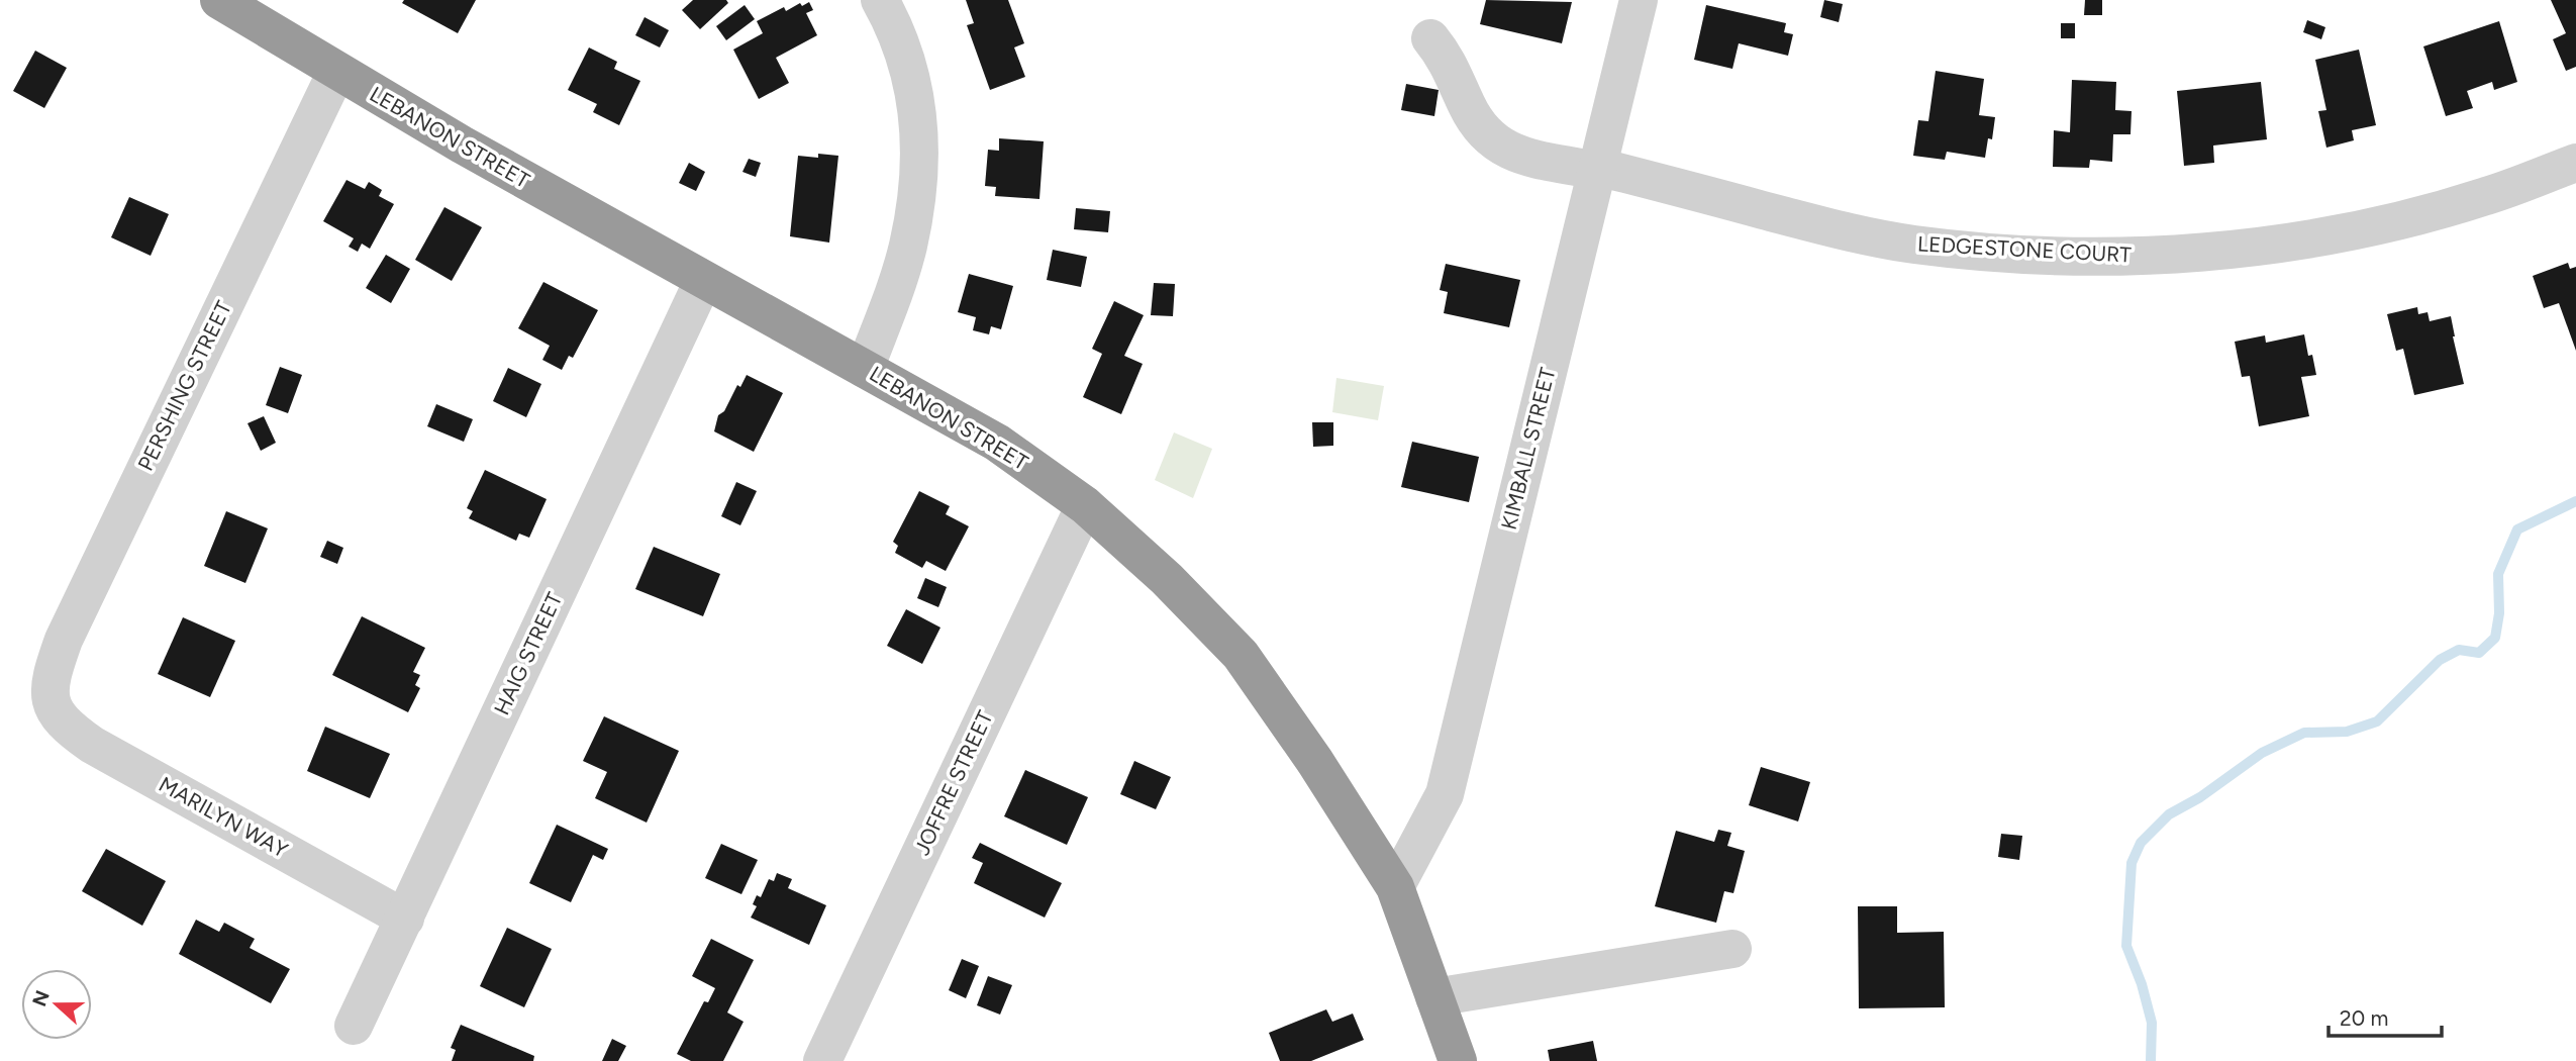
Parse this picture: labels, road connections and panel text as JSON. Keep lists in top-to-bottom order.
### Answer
{
  "streets": {
    "highway": ["LEBANON STREET"],
    "street": [
      "LEDGESTONE COURT",
      "PERSHING STREET",
      "KIMBALL STREET",
      "HAIG STREET",
      "JOFFRE STREET",
      "MARILYN WAY"
    ]
  },
  "crossings": [
    ["LEBANON STREET", "PERSHING STREET"],
    ["LEBANON STREET", "KIMBALL STREET"],
    ["LEBANON STREET", "HAIG STREET"],
    ["LEBANON STREET", "JOFFRE STREET"],
    ["LEDGESTONE COURT", "KIMBALL STREET"],
    ["PERSHING STREET", "MARILYN WAY"],
    ["HAIG STREET", "MARILYN WAY"]
  ],
  "scale_bar": "20 m",
  "north": "left"
}
